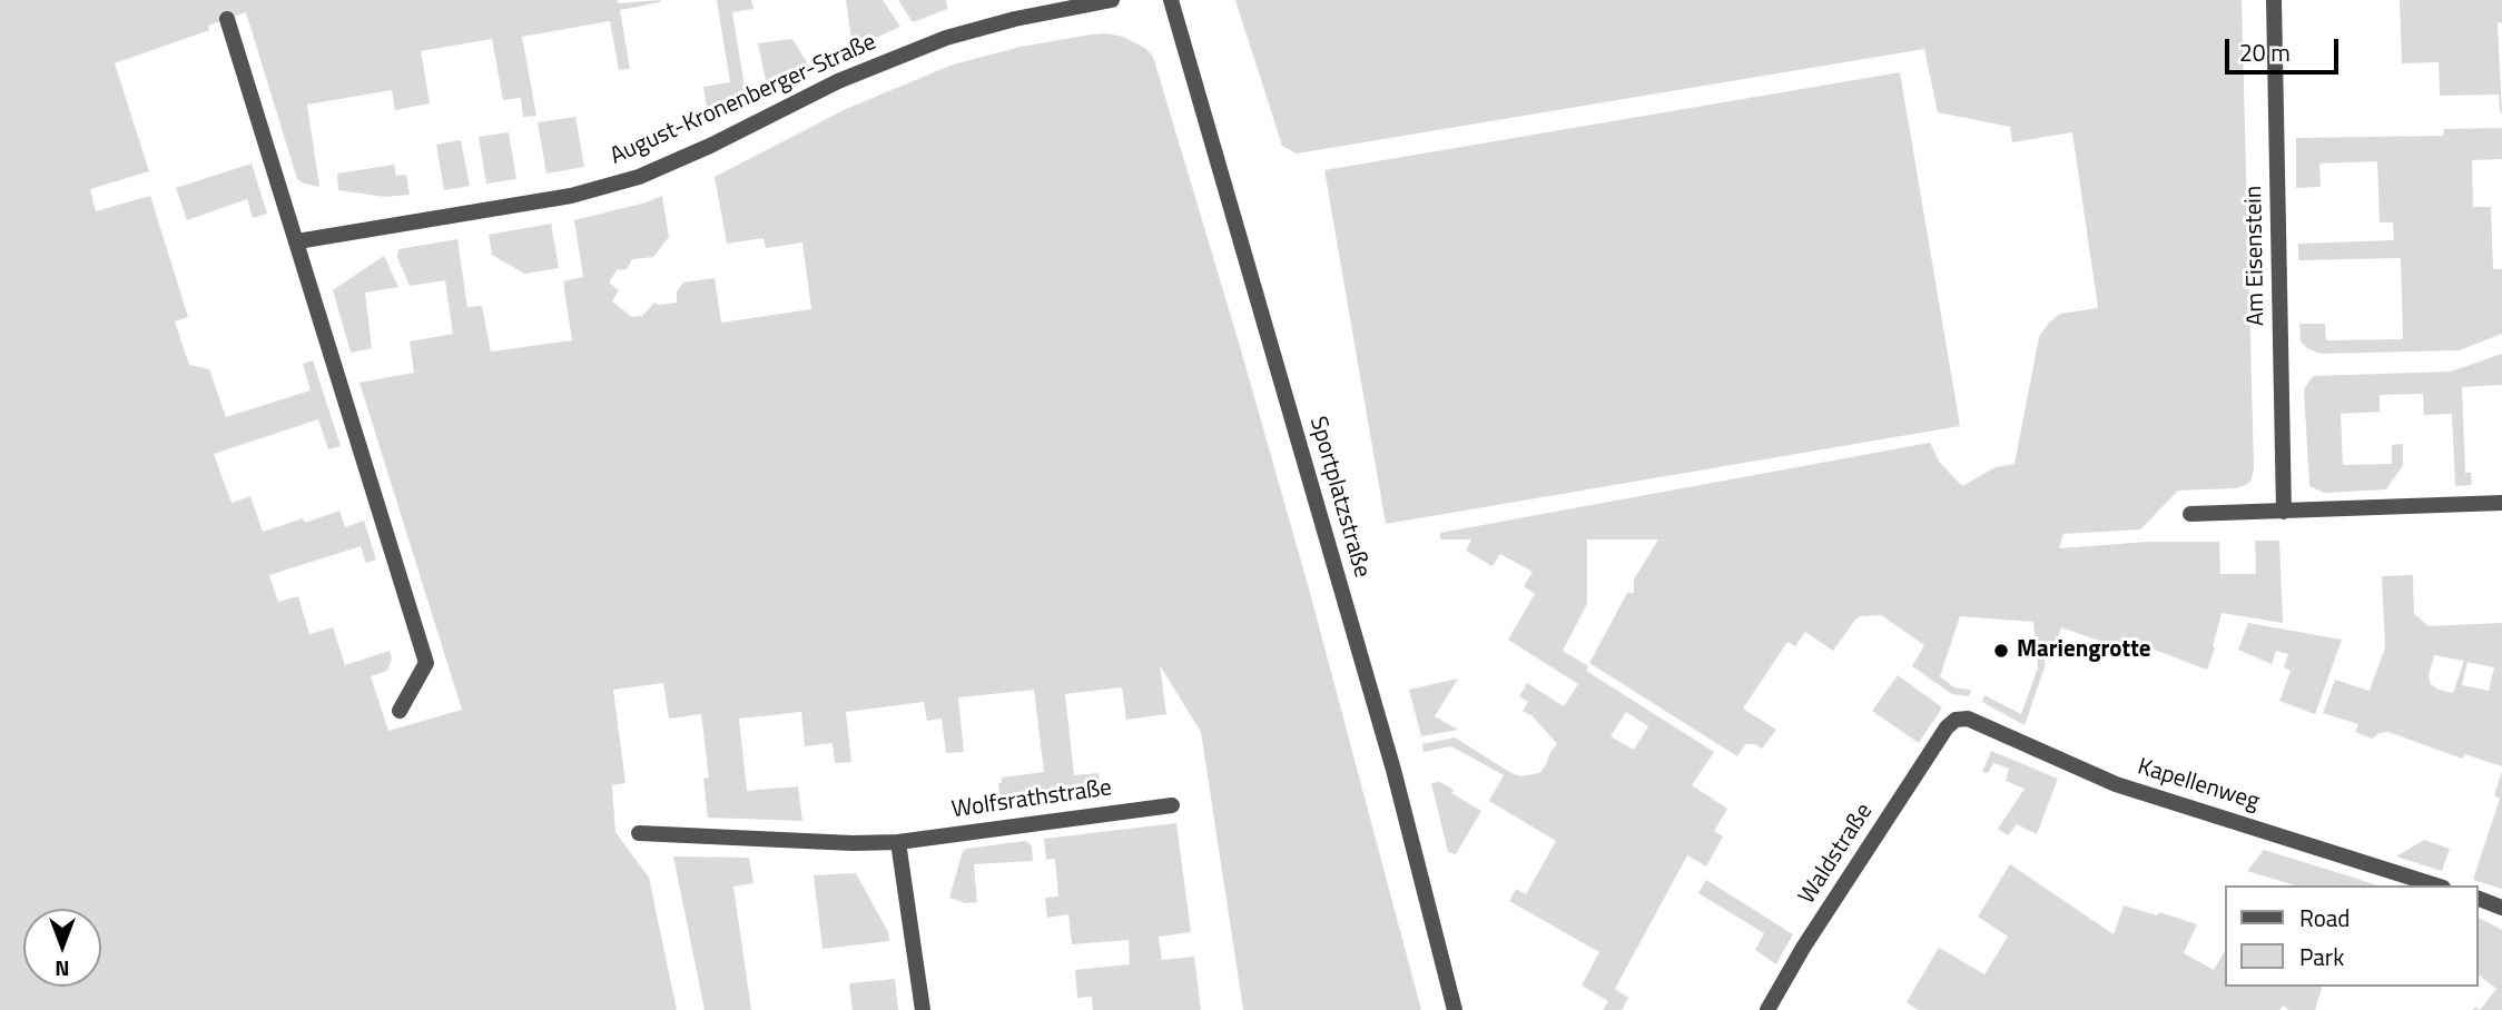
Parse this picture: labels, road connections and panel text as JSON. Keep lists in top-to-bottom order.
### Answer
{
  "streets": {
    "street": [
      "August-Kronenberger-Straße",
      "Am Eisenstein",
      "Sportplatzstraße",
      "Kapellenweg",
      "Wolfsrathstraße",
      "Waldstraße"
    ]
  },
  "crossings": [
    ["Kapellenweg", "Waldstraße"]
  ],
  "places": ["Mariengrotte"],
  "legend": ["Road", "Park"],
  "scale_bar": "20 m",
  "north": "bottom"
}
